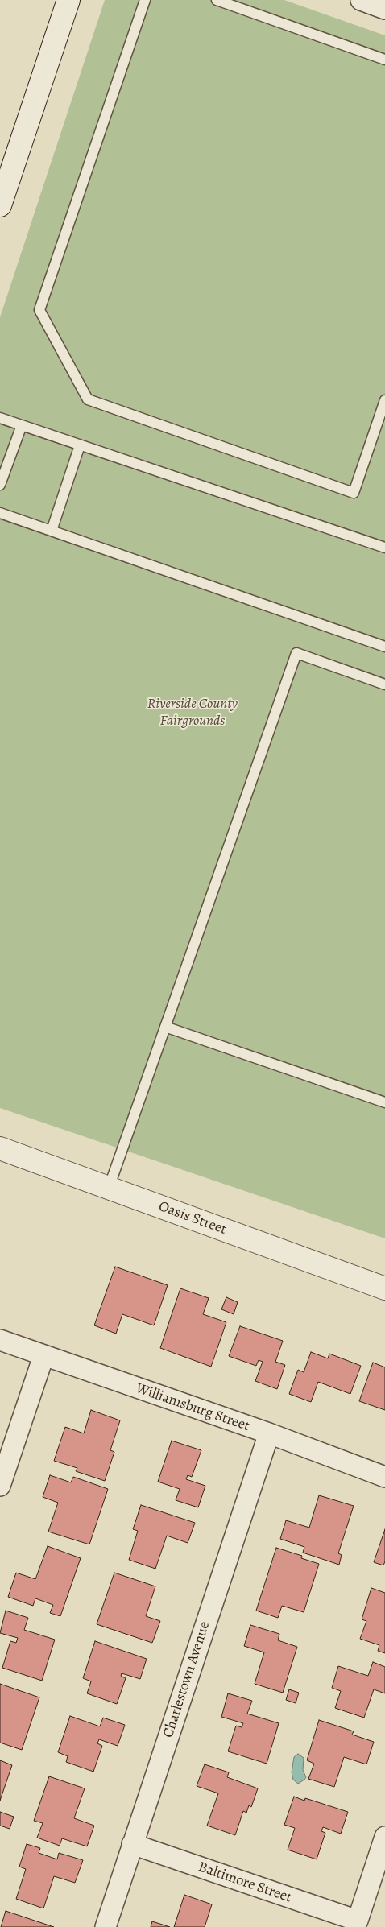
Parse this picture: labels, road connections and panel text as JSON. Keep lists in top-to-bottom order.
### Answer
{
  "streets": {
    "street": [
      "Oasis Street",
      "Williamsburg Street",
      "Charlestown Avenue",
      "Baltimore Street"
    ]
  },
  "crossings": [
    ["Williamsburg Street", "Charlestown Avenue"],
    ["Charlestown Avenue", "Baltimore Street"]
  ],
  "parks": ["Riverside County Fairgrounds"]
}
